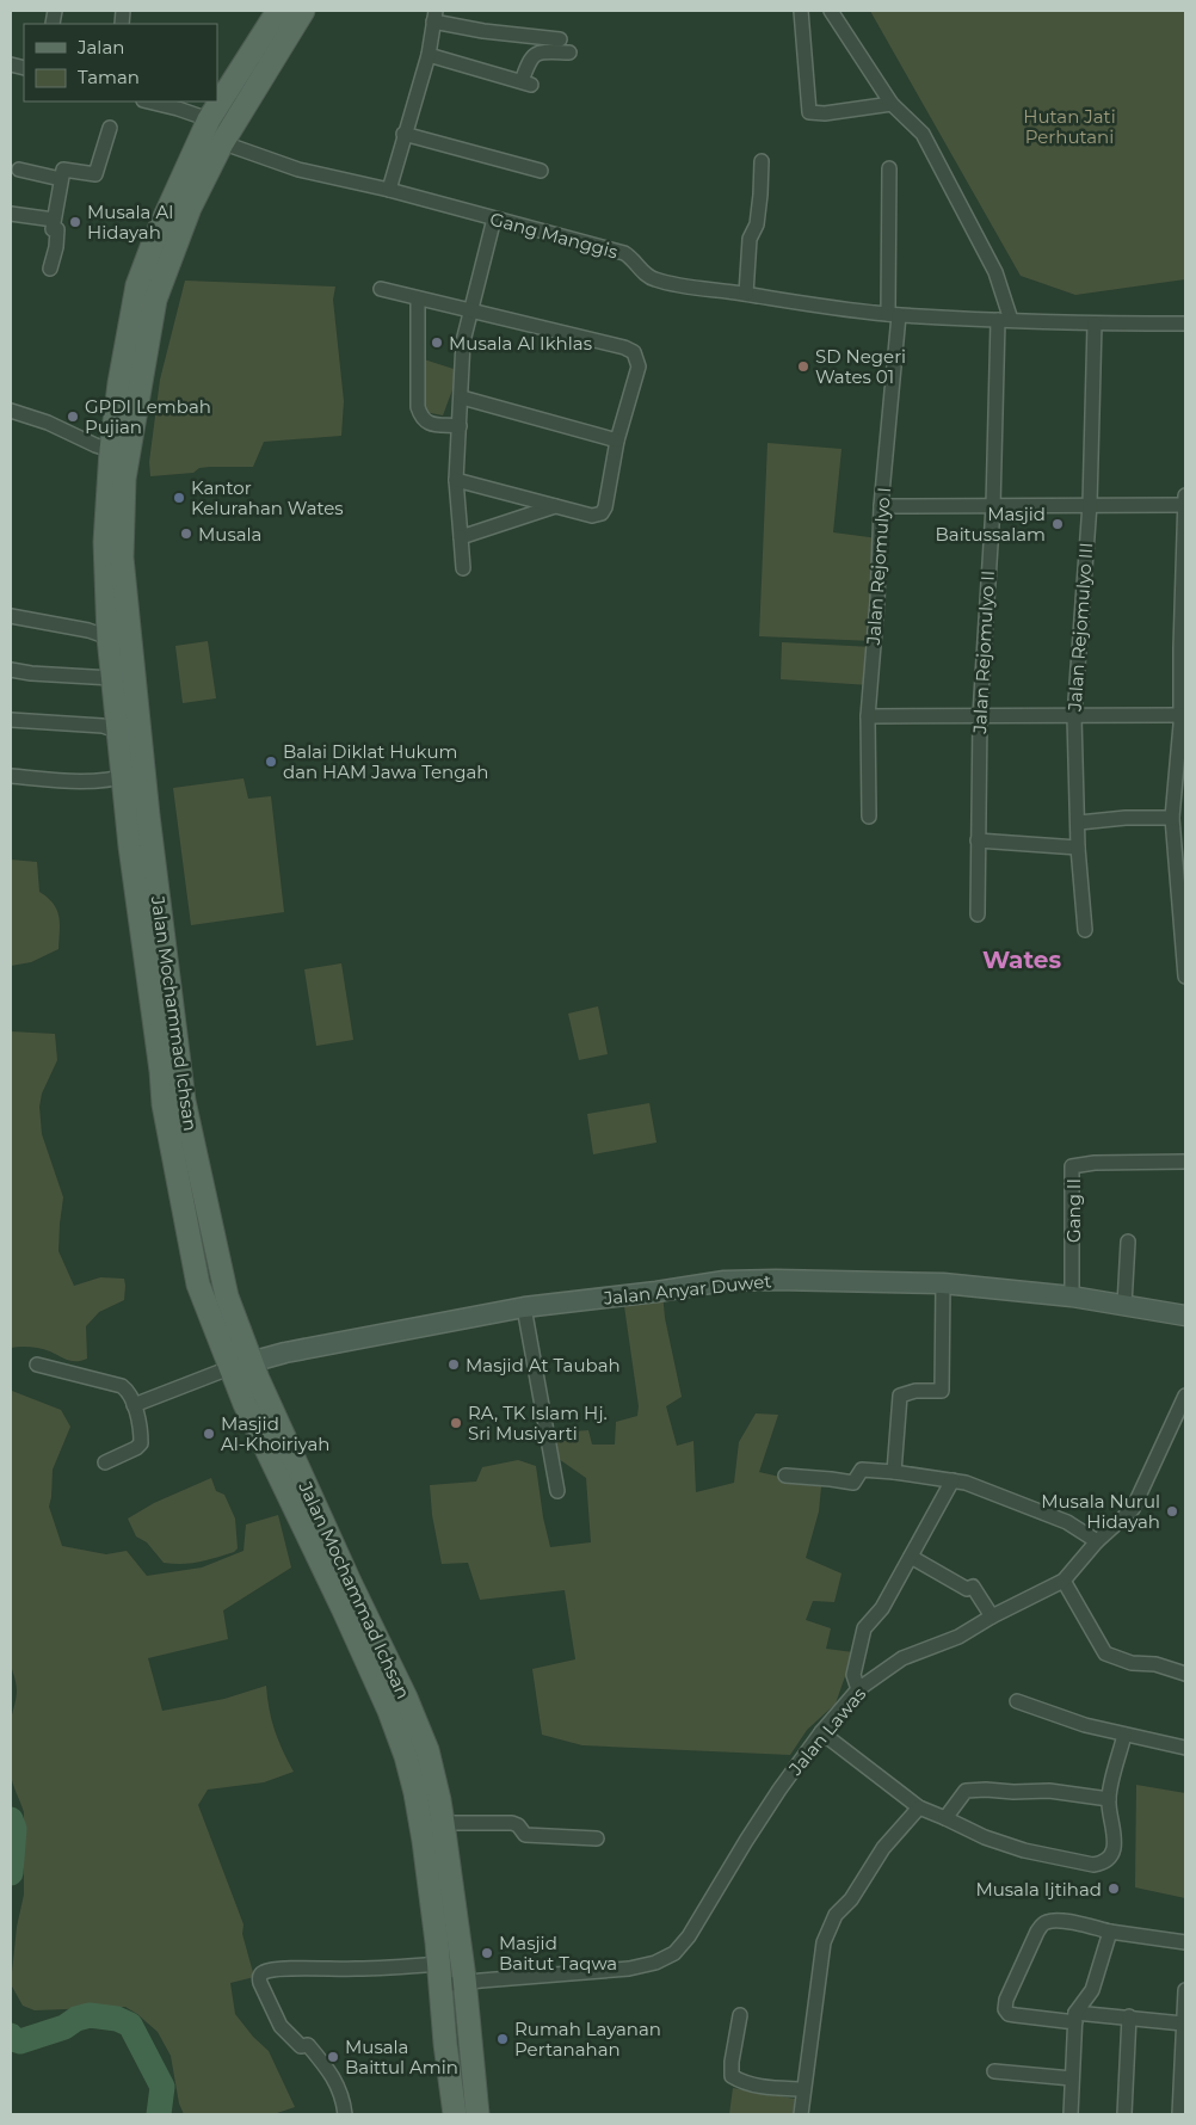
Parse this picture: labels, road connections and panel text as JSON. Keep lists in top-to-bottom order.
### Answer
{
  "streets": {
    "main road": ["Jalan Mochammad Ichsan"],
    "street": [
      "Gang Manggis",
      "Jalan Rejomulyo I",
      "Jalan Rejomulyo III",
      "Jalan Rejomulyo II",
      "Gang II",
      "Jalan Anyar Duwet",
      "Jalan Lawas"
    ]
  },
  "crossings": [
    ["Gang Manggis", "Jalan Rejomulyo I"],
    ["Gang Manggis", "Jalan Rejomulyo III"],
    ["Gang Manggis", "Jalan Rejomulyo II"],
    ["Gang Manggis", "Jalan Mochammad Ichsan"],
    ["Jalan Mochammad Ichsan", "Jalan Anyar Duwet"],
    ["Jalan Mochammad Ichsan", "Jalan Lawas"],
    ["Gang II", "Jalan Anyar Duwet"]
  ],
  "districts": ["Wates"],
  "parks": ["Hutan Jati Perhutani"],
  "places": [
    "Musala Al Hidayah",
    "Musala Al Ikhlas",
    "SD Negeri Wates 01",
    "GPDI Lembah Pujian",
    "Kantor Kelurahan Wates",
    "Masjid Baitussalam",
    "Musala",
    "Balai Diklat Hukum dan HAM Jawa Tengah",
    "Masjid At Taubah",
    "RA, TK Islam Hj. Sri Musiyarti",
    "Masjid Al-Khoiriyah",
    "Musala Nurul Hidayah",
    "Musala Ijtihad",
    "Masjid Baitut Taqwa",
    "Rumah Layanan Pertanahan",
    "Musala Baittul Amin"
  ],
  "legend": ["Jalan", "Taman"]
}
